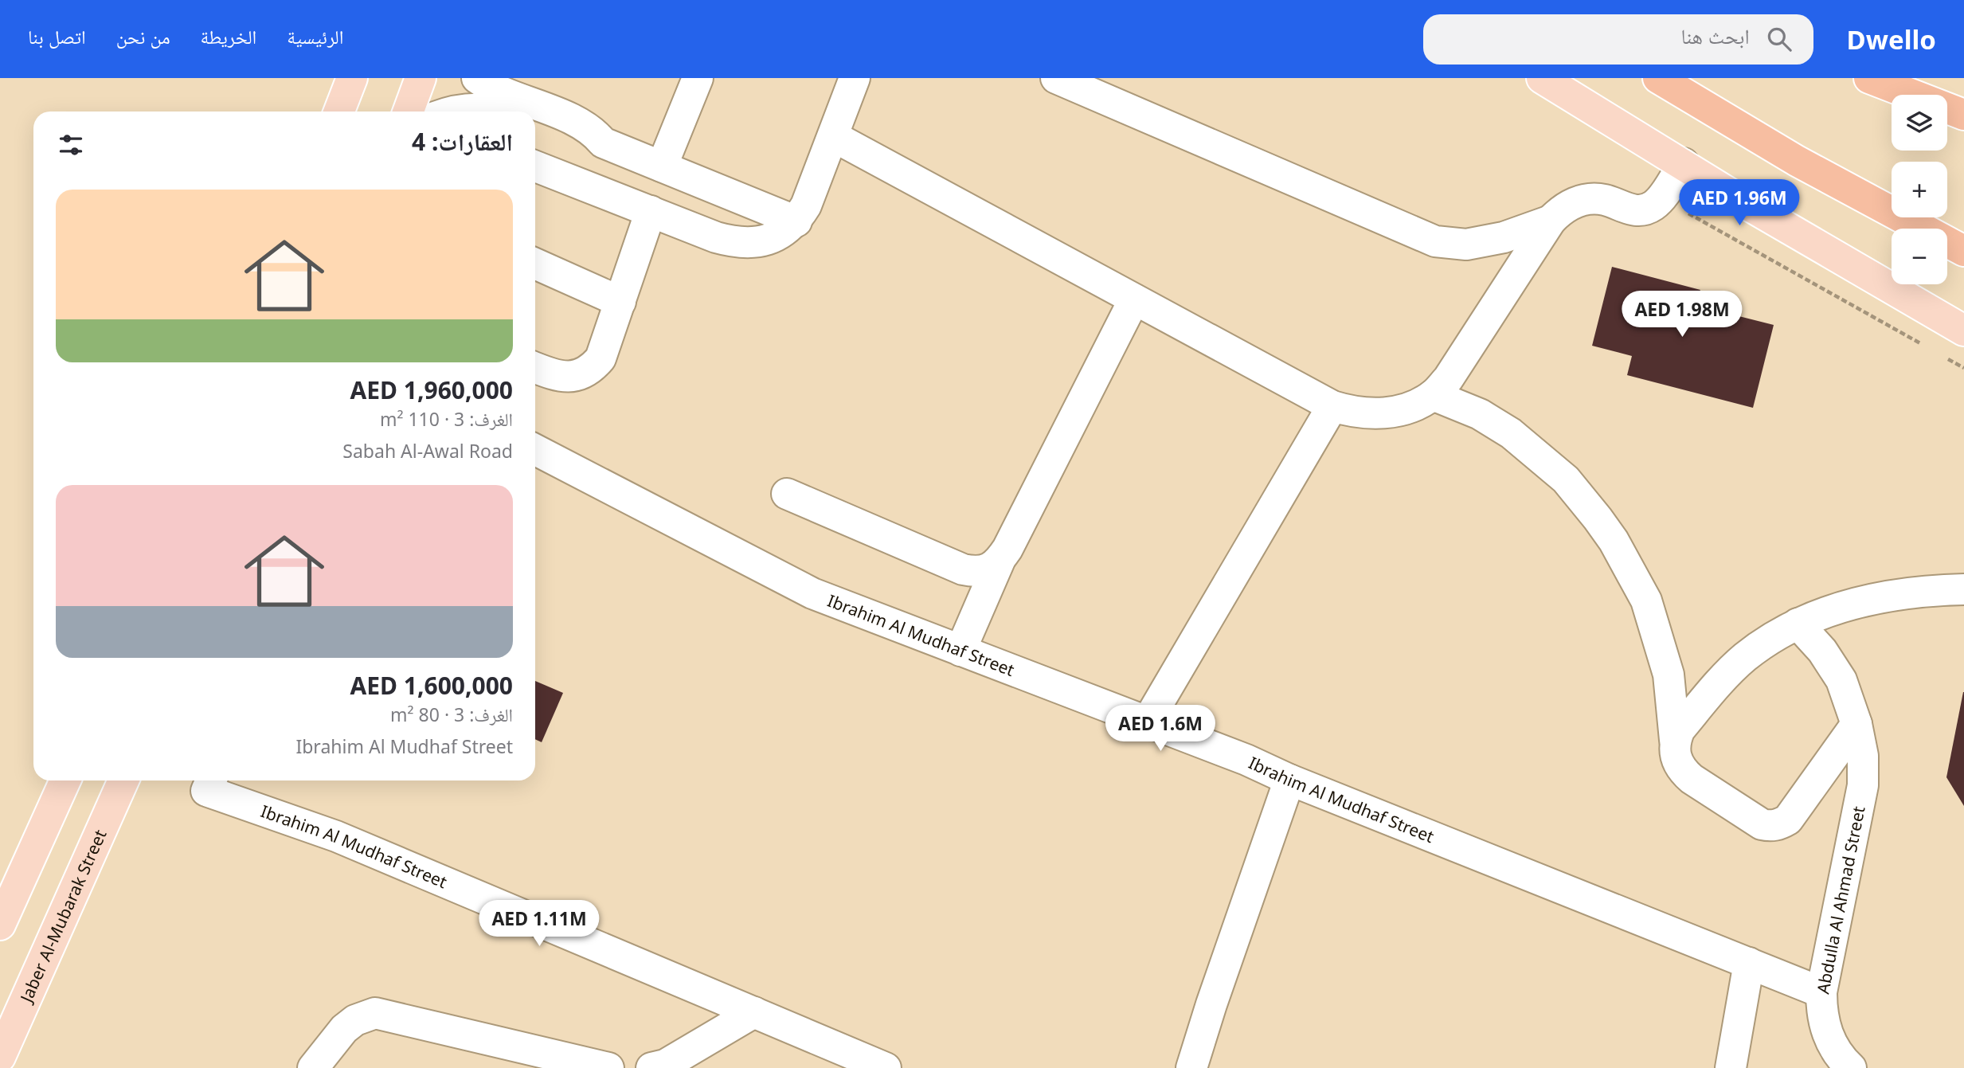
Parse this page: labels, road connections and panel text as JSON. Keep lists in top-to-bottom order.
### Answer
{
  "streets": {
    "main road": ["Jaber Al-Mubarak Street"],
    "street": ["Ibrahim Al Mudhaf Street", "Abdulla Al Ahmad Street"]
  },
  "crossings": [
    ["Ibrahim Al Mudhaf Street", "Abdulla Al Ahmad Street"]
  ],
  "page": {
    "header": "Dwello",
    "search": "ابحث هنا",
    "nav": [
      "الرئيسية",
      "الخريطة",
      "من نحن",
      "اتصل بنا"
    ],
    "map_buttons": ["+", "−"],
    "heading": "العقارات: 4",
    "list": [
      {
        "name": "AED 1,960,000",
        "note": "الغرف: 3 · 110 m² · Sabah Al-Awal Road"
      },
      {
        "name": "AED 1,600,000",
        "note": "الغرف: 3 · 80 m² · Ibrahim Al Mudhaf Street"
      }
    ],
    "price": [
      "AED 1.96M",
      "AED 1.98M",
      "AED 1.6M",
      "AED 1.11M"
    ]
  }
}
